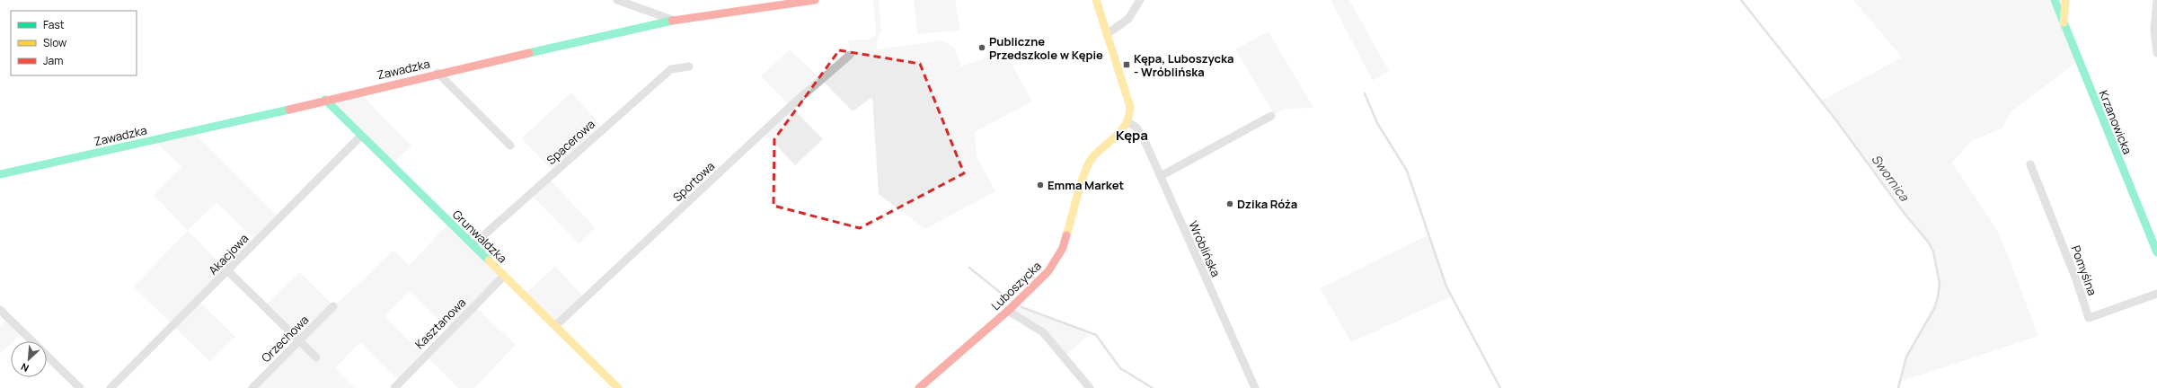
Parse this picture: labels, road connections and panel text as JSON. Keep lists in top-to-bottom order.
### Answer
{
  "streets": {
    "street": [
      "Zawadzka",
      "Krzanowicka",
      "Spacerowa",
      "Sportowa",
      "Grunwaldzka",
      "Wróblińska",
      "Akacjowa",
      "Pomyślna",
      "Luboszycka",
      "Kasztanowa",
      "Orzechowa"
    ]
  },
  "crossings": [
    ["Zawadzka", "Grunwaldzka"],
    ["Spacerowa", "Grunwaldzka"],
    ["Sportowa", "Grunwaldzka"],
    ["Grunwaldzka", "Akacjowa"],
    ["Grunwaldzka", "Kasztanowa"],
    ["Wróblińska", "Luboszycka"]
  ],
  "districts": ["Kępa"],
  "water": ["Swornica"],
  "places": {
    "other": ["Publiczne Przedszkole w Kępie", "Emma Market", "Dzika Róża"],
    "transit": ["Kępa, Luboszycka - Wróblińska"]
  },
  "legend": ["Fast", "Slow", "Jam"],
  "north": "bottom left"
}
